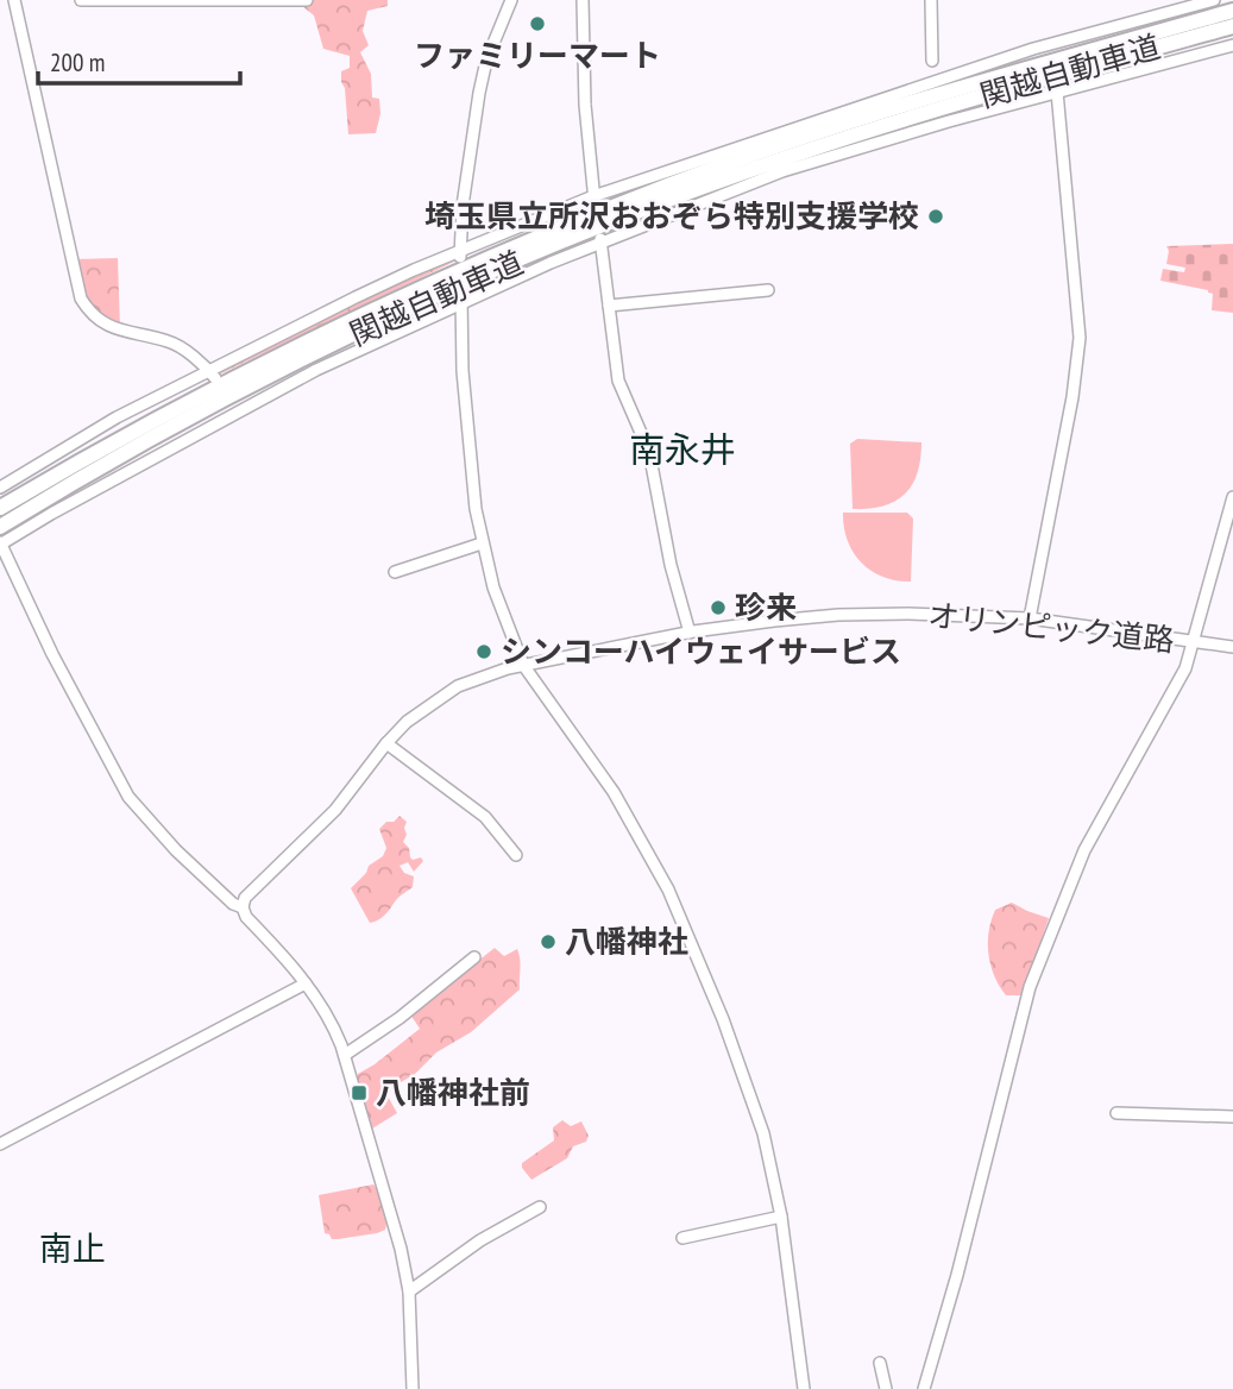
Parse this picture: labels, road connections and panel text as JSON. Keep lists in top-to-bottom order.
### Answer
{
  "streets": {
    "highway": ["関越自動車道"],
    "street": ["オリンピック道路"]
  },
  "districts": ["南永井", "南止"],
  "places": {
    "other": [
      "ファミリーマート",
      "埼玉県立所沢おおぞら特別支援学校",
      "珍来",
      "シンコーハイウェイサービス",
      "八幡神社"
    ],
    "transit": ["八幡神社前"]
  },
  "scale_bar": "200 m"
}
